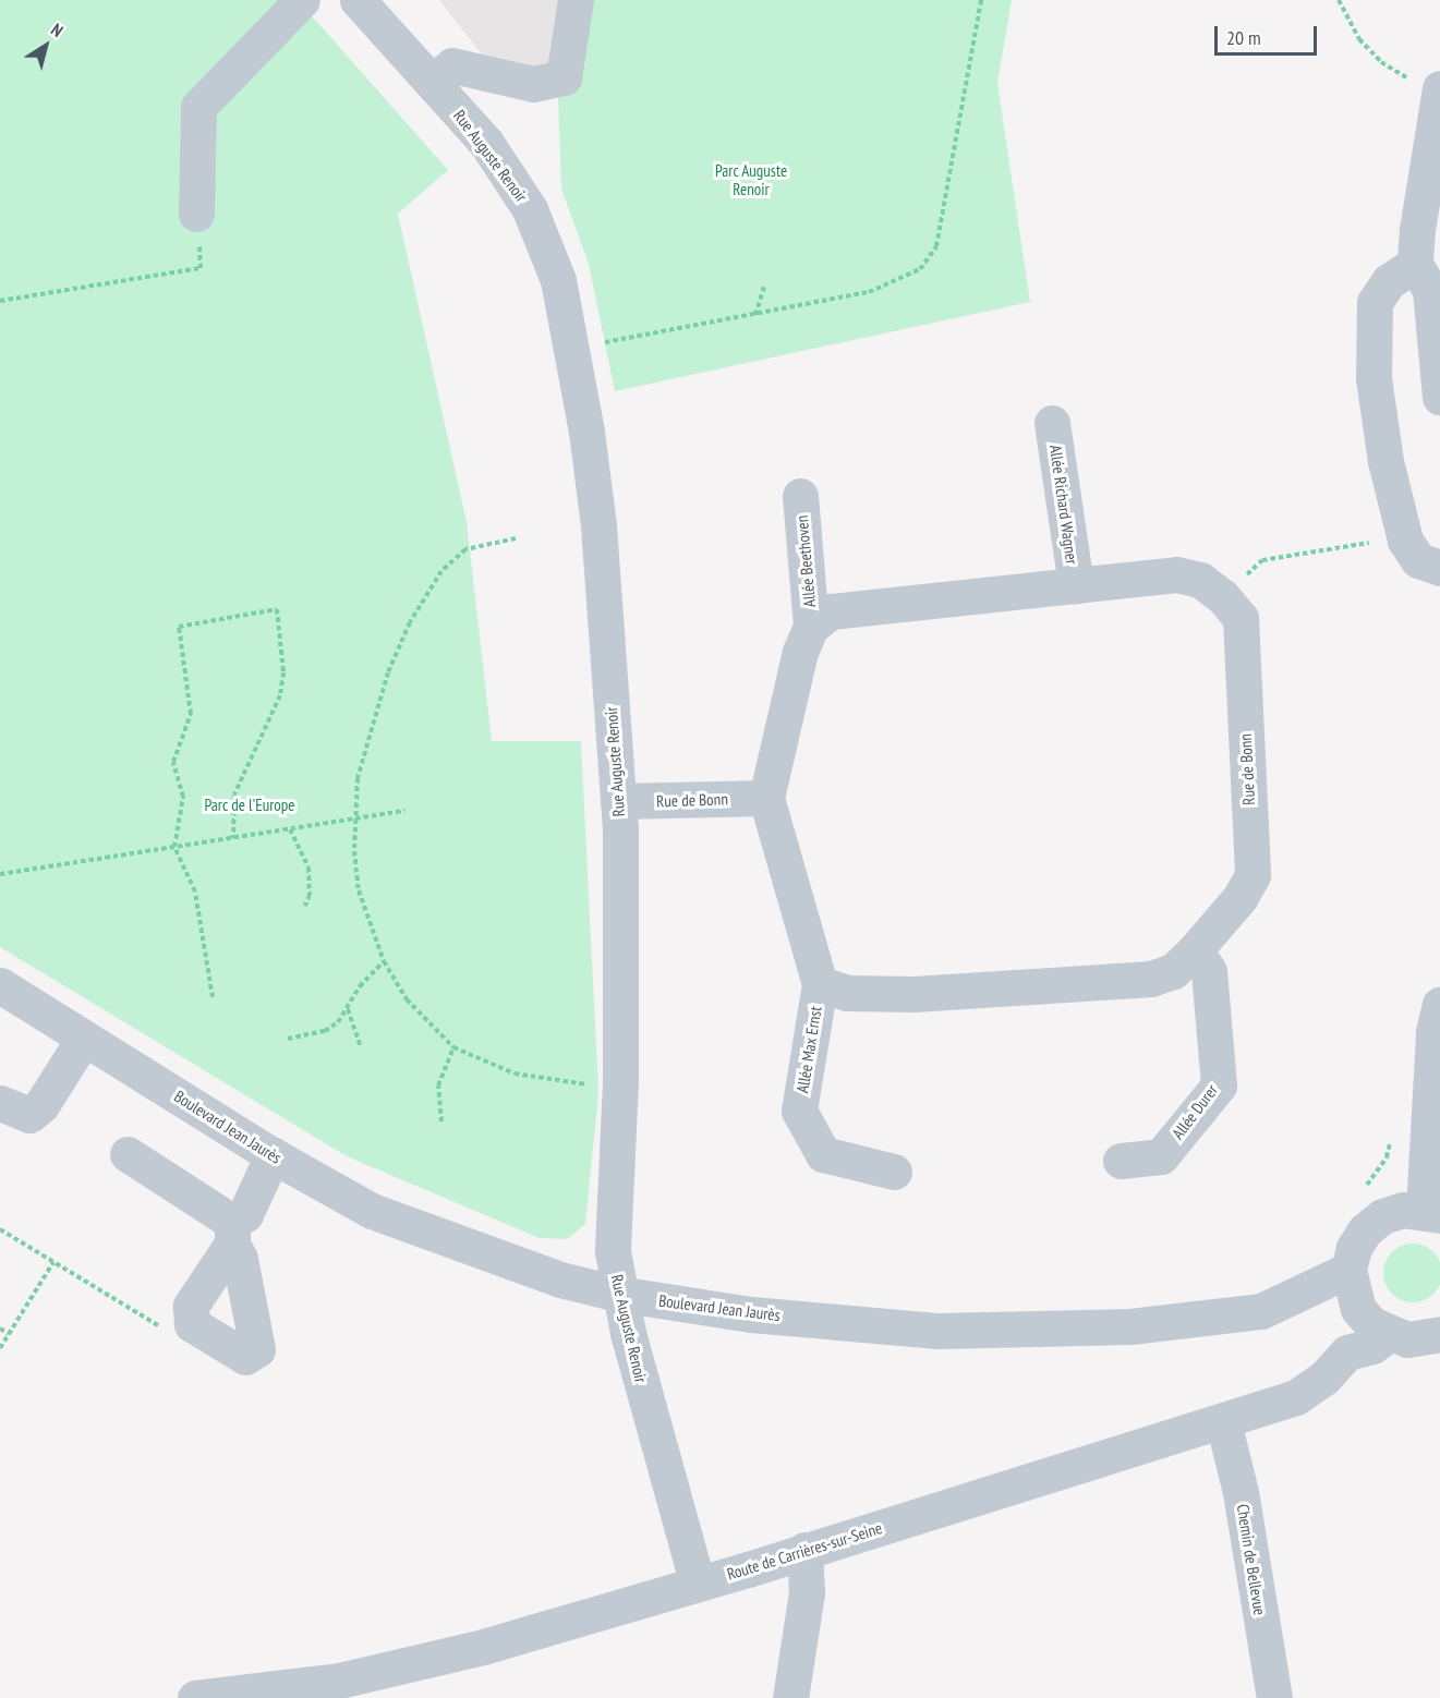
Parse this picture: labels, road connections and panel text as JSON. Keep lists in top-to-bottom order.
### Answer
{
  "streets": {
    "street": [
      "Rue Auguste Renoir",
      "Allée Richard Wagner",
      "Allée Beethoven",
      "Rue de Bonn",
      "Allée Max Ernst",
      "Allée Durer",
      "Boulevard Jean Jaurès",
      "Route de Carrières-sur-Seine",
      "Chemin de Bellevue"
    ]
  },
  "crossings": [
    ["Rue Auguste Renoir", "Rue de Bonn"],
    ["Rue Auguste Renoir", "Boulevard Jean Jaurès"],
    ["Rue Auguste Renoir", "Route de Carrières-sur-Seine"],
    ["Allée Richard Wagner", "Rue de Bonn"],
    ["Allée Beethoven", "Rue de Bonn"],
    ["Rue de Bonn", "Allée Max Ernst"],
    ["Rue de Bonn", "Allée Durer"],
    ["Route de Carrières-sur-Seine", "Chemin de Bellevue"]
  ],
  "parks": ["Parc Auguste Renoir", "Parc de l'Europe"],
  "scale_bar": "20 m",
  "north": "top right"
}
